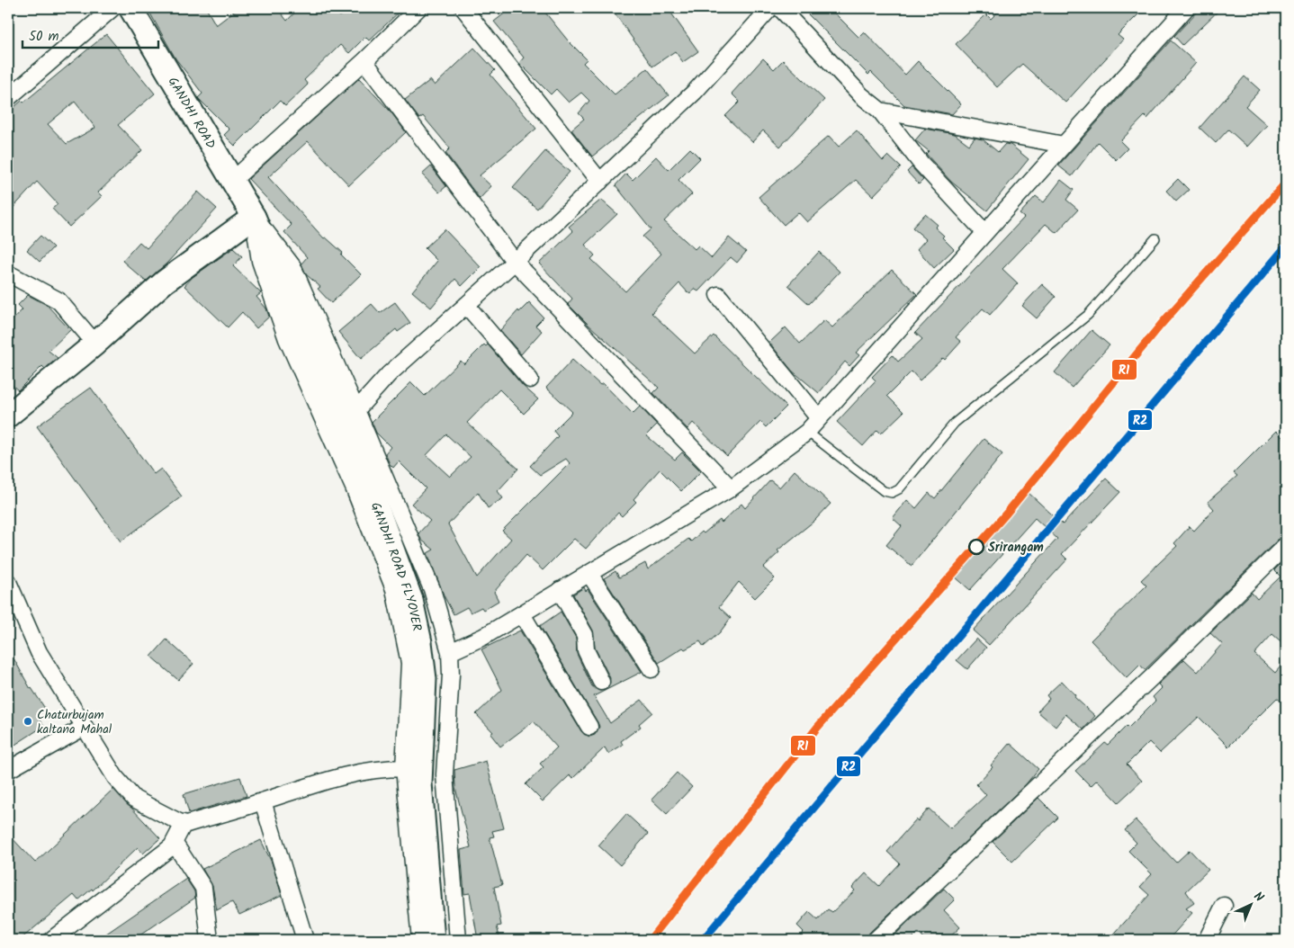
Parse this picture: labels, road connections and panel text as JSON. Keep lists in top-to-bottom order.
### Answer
{
  "streets": {
    "main road": ["GANDHI ROAD", "GANDHI ROAD FLYOVER"]
  },
  "crossings": [
    ["GANDHI ROAD", "GANDHI ROAD FLYOVER"]
  ],
  "places": ["Srirangam", "Chaturbujam kaltana Mahal"],
  "lines": ["transit line R1", "transit line R2"],
  "scale_bar": "50 m",
  "north": "top right"
}
